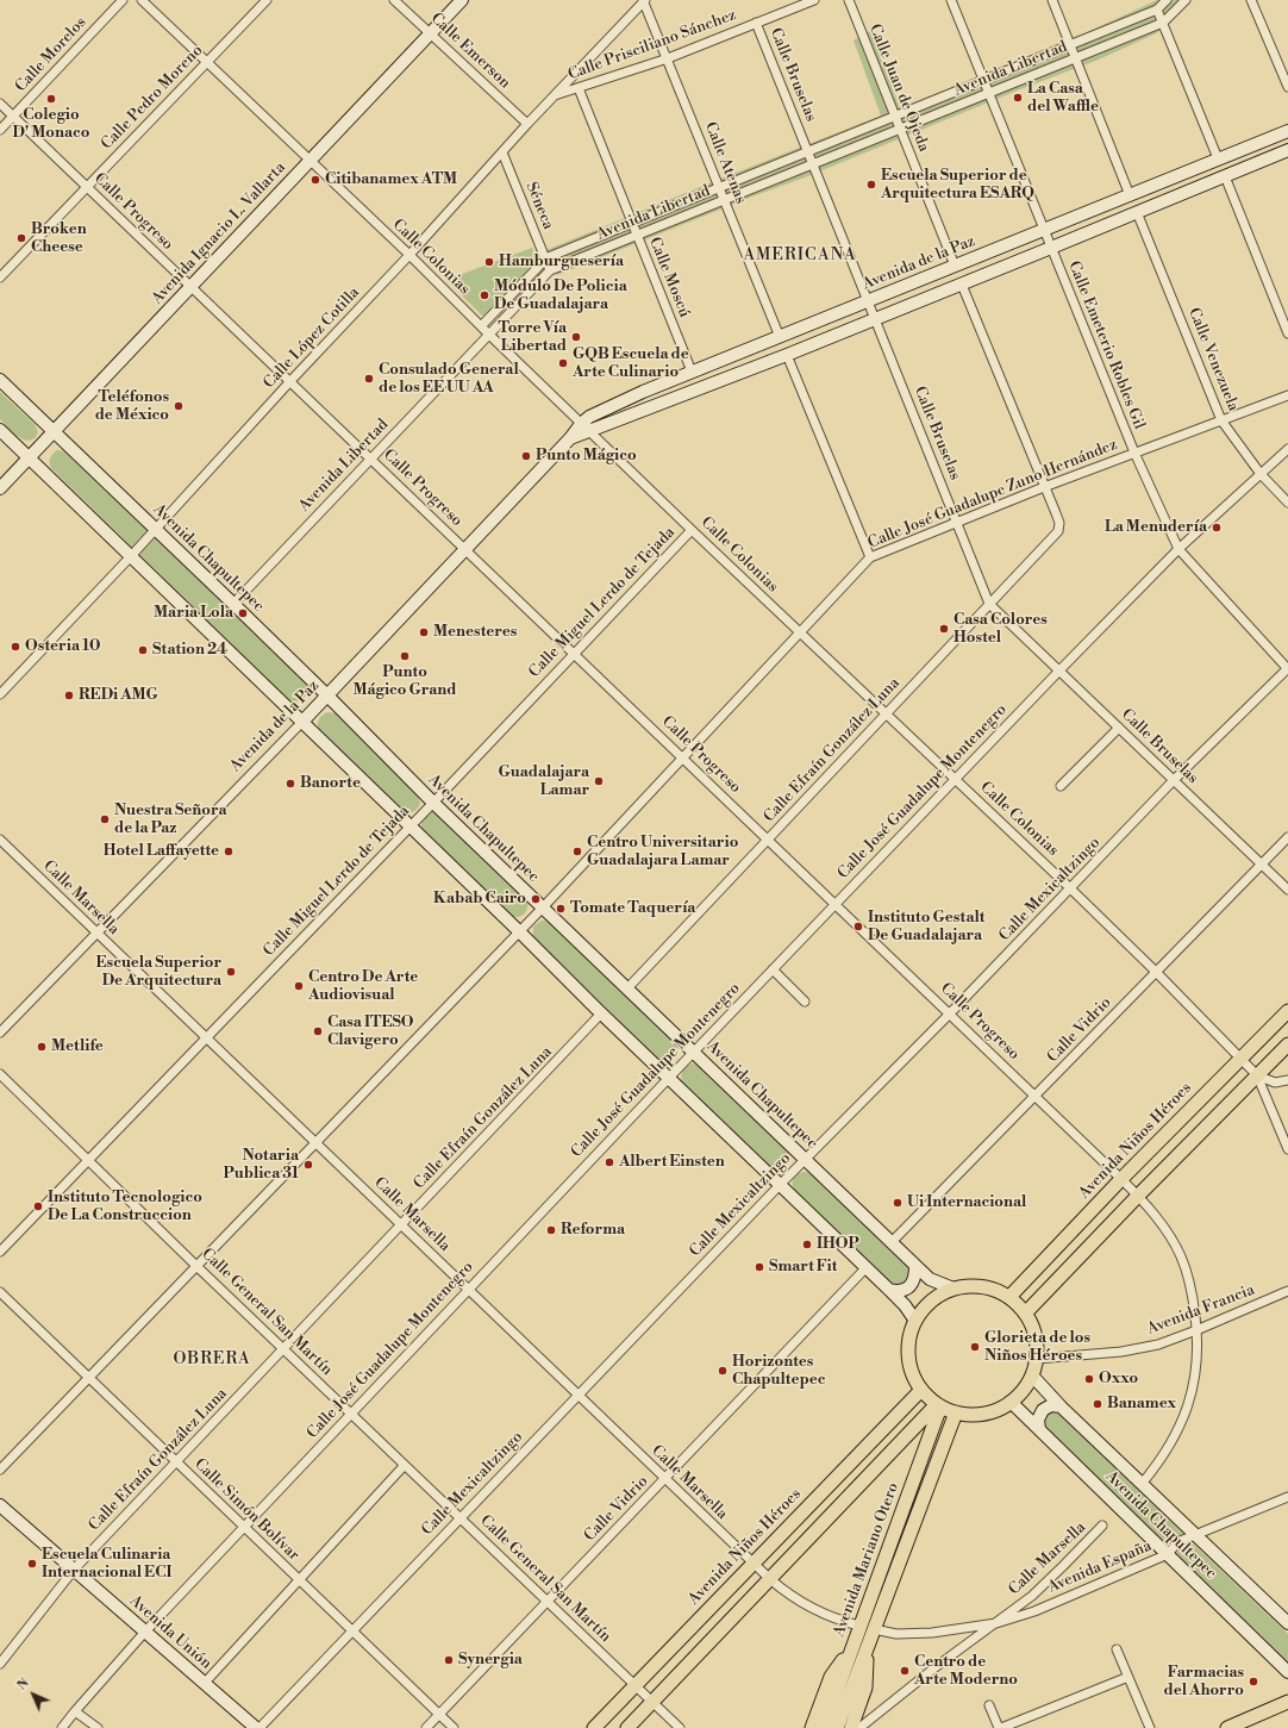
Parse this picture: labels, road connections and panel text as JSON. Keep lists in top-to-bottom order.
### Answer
{
  "streets": {
    "main road": ["Avenida Niños Héroes", "Avenida Mariano Otero"],
    "street": [
      "Calle Prisciliano Sánchez",
      "Calle Emerson",
      "Calle Morelos",
      "Avenida Libertad",
      "Calle Bruselas",
      "Calle Juan de Ojeda",
      "Calle Pedro Moreno",
      "Calle Atenas",
      "Séneca",
      "Calle Progreso",
      "Avenida Ignacio L. Vallarta",
      "Calle Colonias",
      "Avenida de la Paz",
      "Calle Moscú",
      "Calle López Cotilla",
      "Calle Emeterio Robles Gil",
      "Calle Venezuela",
      "Calle José Guadalupe Zuno Hernández",
      "Avenida Chapultepec",
      "Calle Miguel Lerdo de Tejada",
      "Calle Efraín González Luna",
      "Calle José Guadalupe Montenegro",
      "Calle Mexicaltzingo",
      "Calle Marsella",
      "Calle Vidrio",
      "Avenida Francia",
      "Calle General San Martín",
      "Calle Simón Bolívar",
      "Avenida España",
      "Avenida Unión"
    ]
  },
  "crossings": [
    ["Calle Prisciliano Sánchez", "Calle Bruselas"],
    ["Calle Prisciliano Sánchez", "Calle Atenas"],
    ["Calle Prisciliano Sánchez", "Calle Moscú"],
    ["Calle Prisciliano Sánchez", "Calle López Cotilla"],
    ["Calle Emerson", "Avenida Ignacio L. Vallarta"],
    ["Calle Emerson", "Calle López Cotilla"],
    ["Calle Morelos", "Calle Progreso"],
    ["Avenida Libertad", "Calle Bruselas"],
    ["Avenida Libertad", "Calle Juan de Ojeda"],
    ["Avenida Libertad", "Calle Atenas"],
    ["Avenida Libertad", "Séneca"],
    ["Avenida Libertad", "Calle Progreso"],
    ["Avenida Libertad", "Calle Colonias"],
    ["Avenida Libertad", "Calle Moscú"],
    ["Avenida Libertad", "Calle Emeterio Robles Gil"],
    ["Avenida Libertad", "Avenida Chapultepec"],
    ["Calle Bruselas", "Avenida de la Paz"],
    ["Calle Bruselas", "Calle José Guadalupe Zuno Hernández"],
    ["Calle Bruselas", "Calle Efraín González Luna"],
    ["Calle Bruselas", "Calle José Guadalupe Montenegro"],
    ["Calle Bruselas", "Calle Mexicaltzingo"],
    ["Calle Bruselas", "Calle Vidrio"],
    ["Calle Juan de Ojeda", "Avenida de la Paz"],
    ["Calle Pedro Moreno", "Calle Progreso"],
    ["Calle Pedro Moreno", "Calle Colonias"],
    ["Calle Atenas", "Avenida de la Paz"],
    ["Calle Atenas", "Calle López Cotilla"],
    ["Séneca", "Calle López Cotilla"],
    ["Calle Progreso", "Avenida Ignacio L. Vallarta"],
    ["Calle Progreso", "Avenida de la Paz"],
    ["Calle Progreso", "Calle López Cotilla"],
    ["Calle Progreso", "Calle José Guadalupe Zuno Hernández"],
    ["Calle Progreso", "Avenida Chapultepec"],
    ["Calle Progreso", "Calle Miguel Lerdo de Tejada"],
    ["Calle Progreso", "Calle Efraín González Luna"],
    ["Calle Progreso", "Calle José Guadalupe Montenegro"],
    ["Calle Progreso", "Calle Mexicaltzingo"],
    ["Calle Progreso", "Calle Vidrio"],
    ["Calle Progreso", "Avenida Niños Héroes"],
    ["Calle Progreso", "Avenida Francia"],
    ["Avenida Ignacio L. Vallarta", "Calle Colonias"],
    ["Avenida Ignacio L. Vallarta", "Avenida Chapultepec"],
    ["Calle Colonias", "Avenida de la Paz"],
    ["Calle Colonias", "Calle López Cotilla"],
    ["Calle Colonias", "Calle José Guadalupe Zuno Hernández"],
    ["Calle Colonias", "Calle Miguel Lerdo de Tejada"],
    ["Calle Colonias", "Calle Efraín González Luna"],
    ["Calle Colonias", "Calle José Guadalupe Montenegro"],
    ["Calle Colonias", "Calle Mexicaltzingo"],
    ["Calle Colonias", "Calle Vidrio"],
    ["Calle Colonias", "Avenida Niños Héroes"],
    ["Avenida de la Paz", "Calle Moscú"],
    ["Avenida de la Paz", "Calle Emeterio Robles Gil"],
    ["Avenida de la Paz", "Avenida Chapultepec"],
    ["Avenida de la Paz", "Calle Marsella"],
    ["Calle López Cotilla", "Avenida Chapultepec"],
    ["Calle Emeterio Robles Gil", "Calle José Guadalupe Zuno Hernández"],
    ["Calle Emeterio Robles Gil", "Calle José Guadalupe Montenegro"],
    ["Calle Emeterio Robles Gil", "Calle Mexicaltzingo"],
    ["Calle Venezuela", "Calle José Guadalupe Zuno Hernández"],
    ["Calle Venezuela", "Calle José Guadalupe Montenegro"],
    ["Calle José Guadalupe Zuno Hernández", "Avenida Chapultepec"],
    ["Calle José Guadalupe Zuno Hernández", "Calle Efraín González Luna"],
    ["Calle José Guadalupe Zuno Hernández", "Calle Marsella"],
    ["Calle José Guadalupe Zuno Hernández", "Calle General San Martín"],
    ["Calle José Guadalupe Zuno Hernández", "Calle Simón Bolívar"],
    ["Avenida Chapultepec", "Calle Miguel Lerdo de Tejada"],
    ["Avenida Chapultepec", "Calle Efraín González Luna"],
    ["Avenida Chapultepec", "Calle José Guadalupe Montenegro"],
    ["Avenida Chapultepec", "Calle Mexicaltzingo"],
    ["Avenida Chapultepec", "Calle Vidrio"],
    ["Avenida Chapultepec", "Avenida Niños Héroes"],
    ["Avenida Chapultepec", "Avenida Francia"],
    ["Avenida Chapultepec", "Avenida Mariano Otero"],
    ["Avenida Chapultepec", "Avenida España"],
    ["Calle Miguel Lerdo de Tejada", "Calle Marsella"],
    ["Calle Miguel Lerdo de Tejada", "Calle General San Martín"],
    ["Calle Efraín González Luna", "Calle Marsella"],
    ["Calle Efraín González Luna", "Calle General San Martín"],
    ["Calle Efraín González Luna", "Calle Simón Bolívar"],
    ["Calle Efraín González Luna", "Avenida Unión"],
    ["Calle José Guadalupe Montenegro", "Calle Marsella"],
    ["Calle José Guadalupe Montenegro", "Calle General San Martín"],
    ["Calle José Guadalupe Montenegro", "Calle Simón Bolívar"],
    ["Calle José Guadalupe Montenegro", "Avenida Unión"],
    ["Calle Mexicaltzingo", "Calle Marsella"],
    ["Calle Mexicaltzingo", "Calle General San Martín"],
    ["Calle Mexicaltzingo", "Calle Simón Bolívar"],
    ["Calle Marsella", "Calle Vidrio"],
    ["Calle Marsella", "Avenida Niños Héroes"],
    ["Calle Marsella", "Avenida Mariano Otero"],
    ["Calle Marsella", "Avenida España"],
    ["Calle Vidrio", "Calle General San Martín"],
    ["Calle Vidrio", "Calle Simón Bolívar"],
    ["Avenida Niños Héroes", "Avenida Francia"],
    ["Avenida Niños Héroes", "Calle General San Martín"],
    ["Avenida Niños Héroes", "Avenida Mariano Otero"],
    ["Avenida Francia", "Avenida Mariano Otero"]
  ],
  "districts": ["AMERICANA", "OBRERA"],
  "places": [
    "La Casa del Waffle",
    "Colegio D' Monaco",
    "Citibanamex ATM",
    "Escuela Superior de Arquitectura ESARQ",
    "Broken Cheese",
    "Hamburguesería",
    "Módulo De Policia De Guadalajara",
    "Torre Vía Libertad",
    "GQB Escuela de Arte Culinario",
    "Consulado General de los EE UU AA",
    "Teléfonos de México",
    "Punto Mágico",
    "La Menudería",
    "Maria Lola",
    "Casa Colores Hostel",
    "Menesteres",
    "Osteria 10",
    "Station 24",
    "Punto Mágico Grand",
    "REDi AMG",
    "Guadalajara Lamar",
    "Banorte",
    "Nuestra Señora de la Paz",
    "Hotel Laffayette",
    "Centro Universitario Guadalajara Lamar",
    "Kabab Cairo",
    "Tomate Taquería",
    "Instituto Gestalt De Guadalajara",
    "Escuela Superior De Arquitectura",
    "Centro De Arte Audiovisual",
    "Casa ITESO Clavigero",
    "Metlife",
    "Albert Einsten",
    "Notaria Publica 31",
    "Ui Internacional",
    "Instituto Tecnologico De La Construccion",
    "Reforma",
    "IHOP",
    "Smart Fit",
    "Glorieta de los Niños Héroes",
    "Horizontes Chapultepec",
    "Oxxo",
    "Banamex",
    "Escuela Culinaria Internacional ECI",
    "Synergia",
    "Centro de Arte Moderno",
    "Farmacias del Ahorro"
  ],
  "north": "top left"
}
